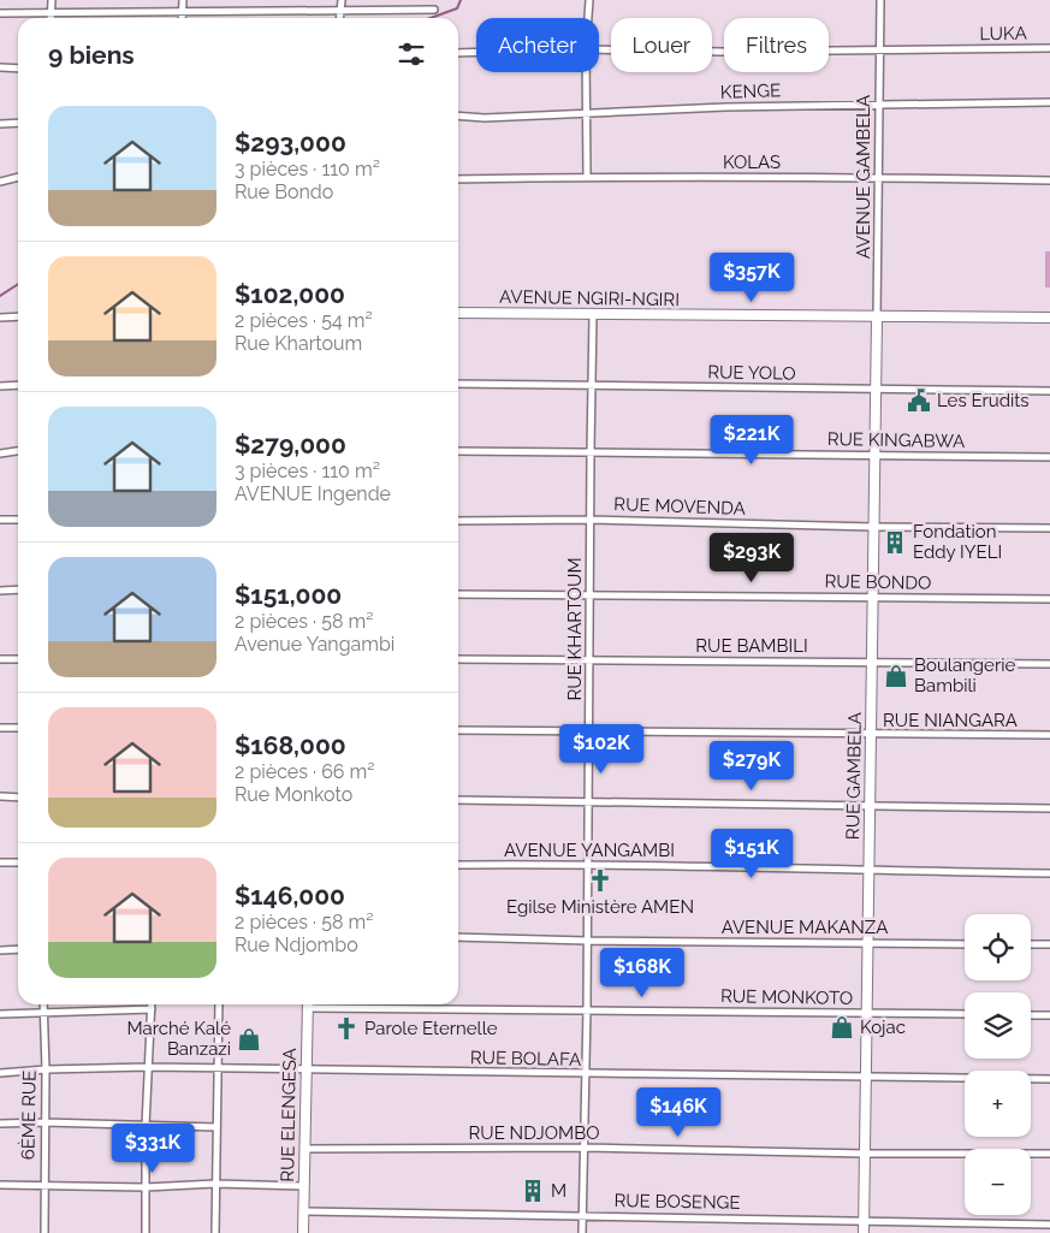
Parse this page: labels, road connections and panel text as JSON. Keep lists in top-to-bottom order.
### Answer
{
  "streets": {
    "street": [
      "LUKA",
      "KENGE",
      "KOLAS",
      "AVENUE GAMBELA",
      "AVENUE NGIRI-NGIRI",
      "RUE YOLO",
      "RUE KINGABWA",
      "RUE MOVENDA",
      "RUE BONDO",
      "RUE KHARTOUM",
      "RUE BAMBILI",
      "RUE NIANGARA",
      "RUE GAMBELA",
      "AVENUE YANGAMBI",
      "AVENUE MAKANZA",
      "RUE MONKOTO",
      "RUE BOLAFA",
      "6ÈME RUE",
      "RUE ELENGESA",
      "RUE NDJOMBO",
      "RUE BOSENGE"
    ]
  },
  "crossings": [
    ["LUKA", "AVENUE GAMBELA"],
    ["KENGE", "AVENUE GAMBELA"],
    ["KOLAS", "AVENUE GAMBELA"],
    ["AVENUE GAMBELA", "AVENUE NGIRI-NGIRI"],
    ["AVENUE GAMBELA", "RUE GAMBELA"],
    ["AVENUE NGIRI-NGIRI", "RUE KHARTOUM"],
    ["AVENUE NGIRI-NGIRI", "RUE GAMBELA"],
    ["RUE YOLO", "RUE KHARTOUM"],
    ["RUE YOLO", "RUE GAMBELA"],
    ["RUE KINGABWA", "RUE KHARTOUM"],
    ["RUE KINGABWA", "RUE GAMBELA"],
    ["RUE MOVENDA", "RUE KHARTOUM"],
    ["RUE MOVENDA", "RUE GAMBELA"],
    ["RUE BONDO", "RUE KHARTOUM"],
    ["RUE BONDO", "RUE GAMBELA"],
    ["RUE KHARTOUM", "RUE BAMBILI"],
    ["RUE KHARTOUM", "RUE NIANGARA"],
    ["RUE KHARTOUM", "AVENUE YANGAMBI"],
    ["RUE KHARTOUM", "AVENUE MAKANZA"],
    ["RUE KHARTOUM", "RUE MONKOTO"],
    ["RUE KHARTOUM", "RUE BOLAFA"],
    ["RUE KHARTOUM", "RUE NDJOMBO"],
    ["RUE KHARTOUM", "RUE BOSENGE"],
    ["RUE BAMBILI", "RUE GAMBELA"],
    ["RUE NIANGARA", "RUE GAMBELA"],
    ["RUE GAMBELA", "AVENUE YANGAMBI"],
    ["RUE GAMBELA", "AVENUE MAKANZA"],
    ["RUE GAMBELA", "RUE MONKOTO"],
    ["RUE GAMBELA", "RUE BOLAFA"],
    ["RUE GAMBELA", "RUE NDJOMBO"],
    ["RUE GAMBELA", "RUE BOSENGE"],
    ["RUE BOLAFA", "6ÈME RUE"],
    ["RUE BOLAFA", "RUE ELENGESA"],
    ["RUE ELENGESA", "RUE NDJOMBO"],
    ["RUE ELENGESA", "RUE BOSENGE"]
  ],
  "places": {
    "public building": ["Les Erudits"],
    "building": ["Fondation Eddy IYELI", "M"],
    "shop": ["Boulangerie Bambili", "Kojac", "Marché Kalé Banzazi"],
    "church": ["Egilse Ministère AMEN", "Parole Eternelle"]
  },
  "page": {
    "chip": ["Acheter", "Louer", "Filtres"],
    "heading": "9 biens",
    "list": [
      {
        "name": "$293,000",
        "note": "3 pièces · 110 m² · Rue Bondo"
      },
      {
        "name": "$102,000",
        "note": "2 pièces · 54 m² · Rue Khartoum"
      },
      {
        "name": "$279,000",
        "note": "3 pièces · 110 m² · AVENUE Ingende"
      },
      {
        "name": "$151,000",
        "note": "2 pièces · 58 m² · Avenue Yangambi"
      },
      {
        "name": "$168,000",
        "note": "2 pièces · 66 m² · Rue Monkoto"
      },
      {
        "name": "$146,000",
        "note": "2 pièces · 58 m² · Rue Ndjombo"
      }
    ],
    "price": [
      "$357K",
      "$221K",
      "$293K",
      "$102K",
      "$279K",
      "$151K",
      "$168K",
      "$146K",
      "$331K"
    ],
    "map_buttons": ["+", "−"]
  }
}
